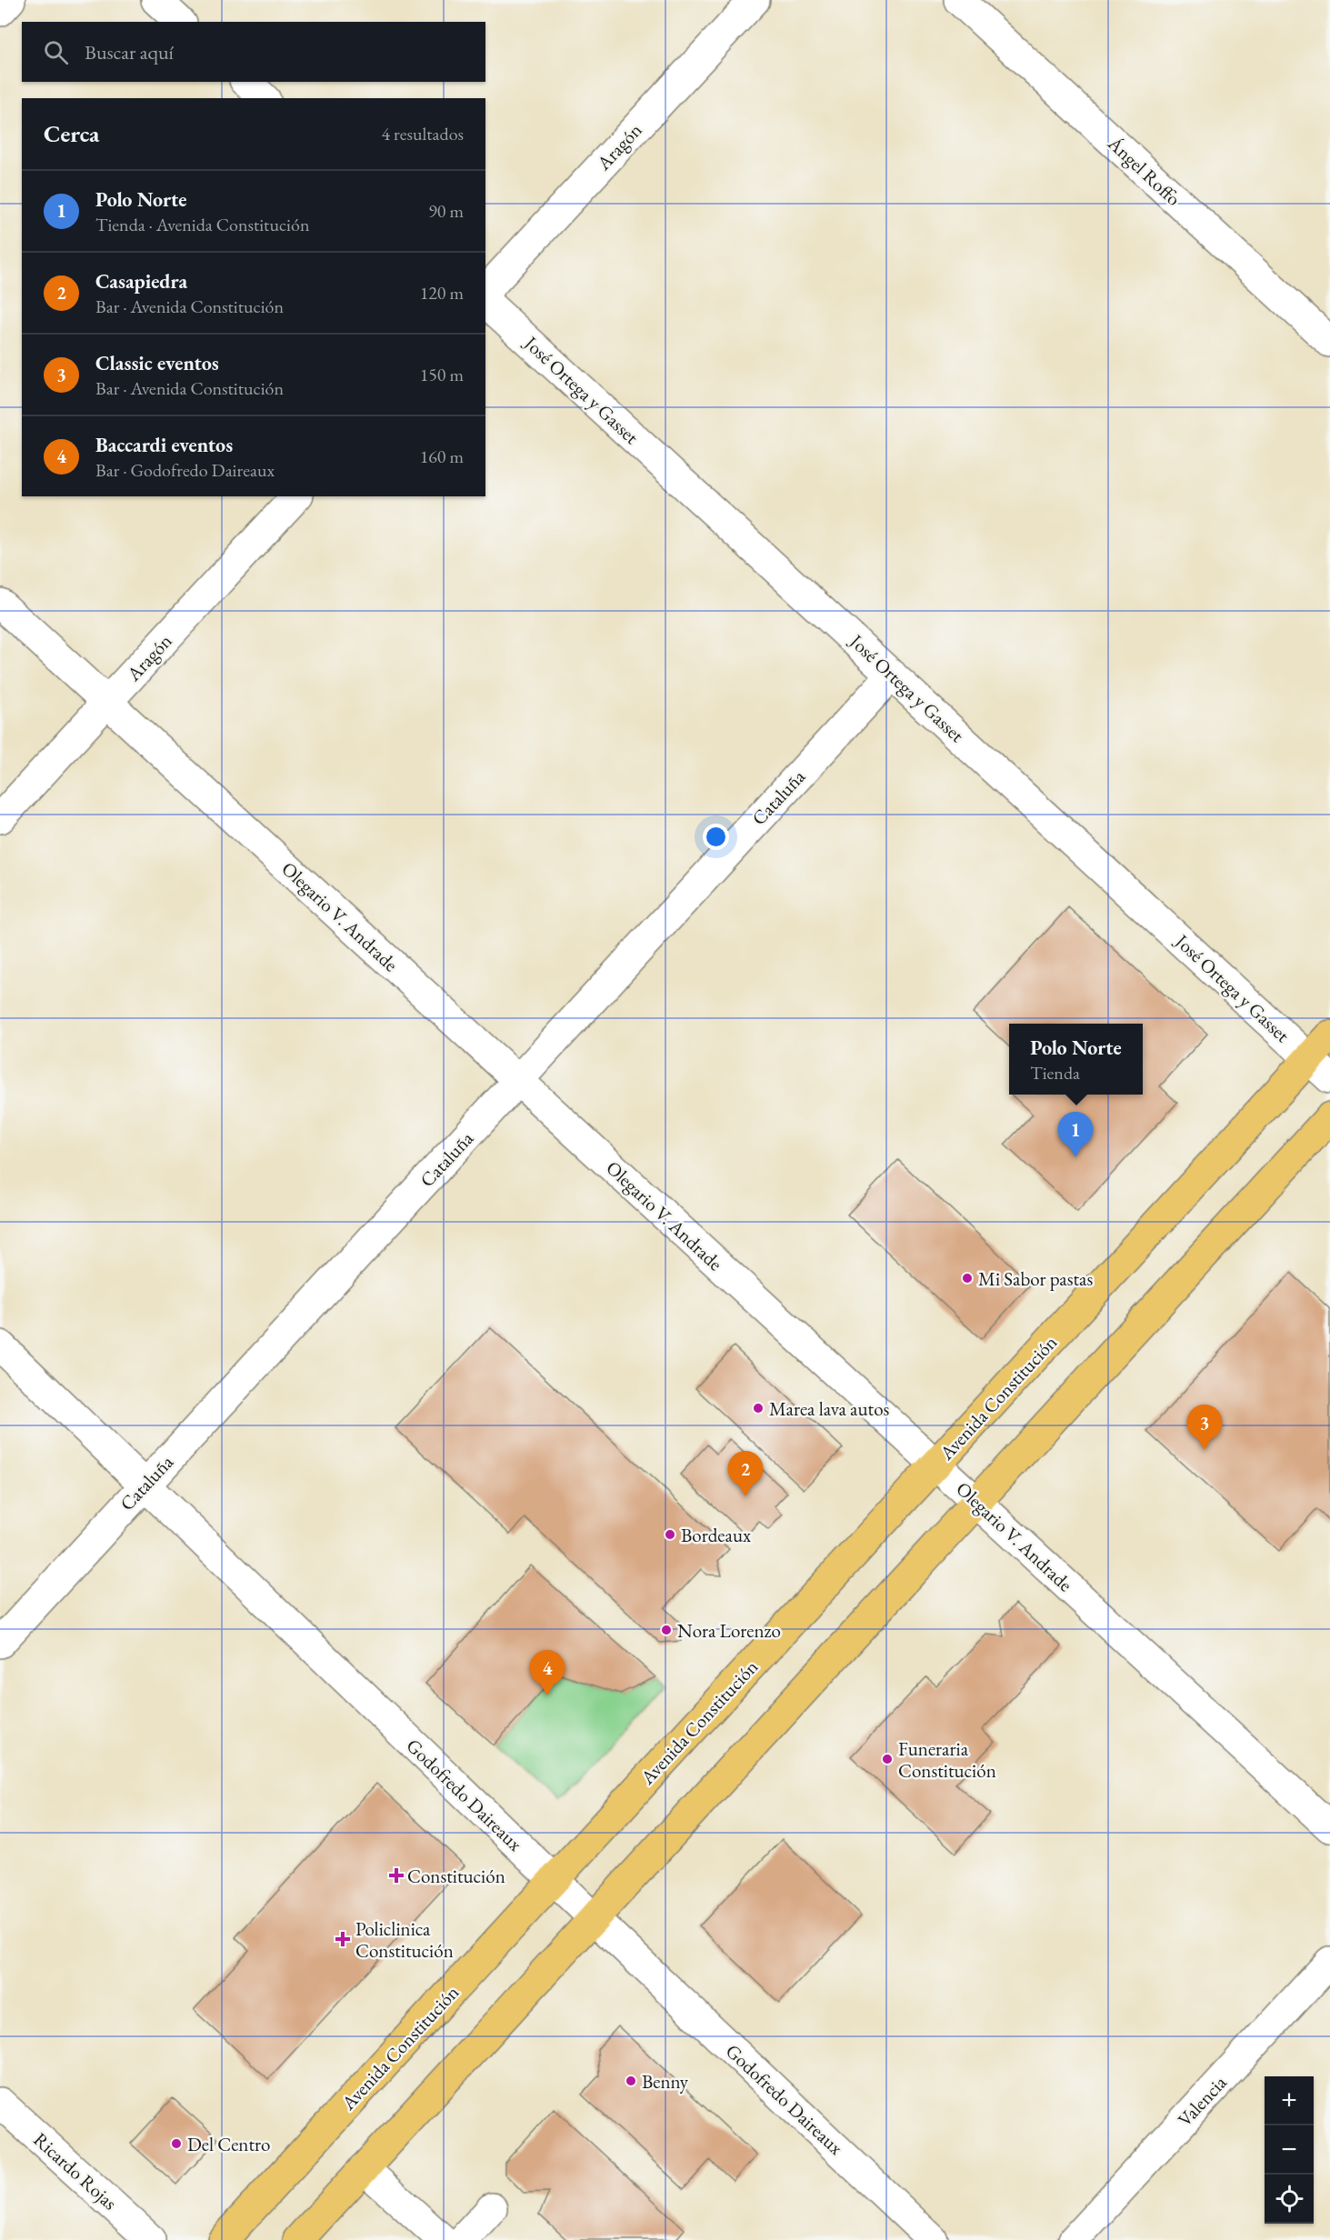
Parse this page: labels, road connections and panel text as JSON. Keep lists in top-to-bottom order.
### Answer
{
  "streets": {
    "main road": ["Avenida Constitución"],
    "street": [
      "Aragón",
      "Ángel Roffo",
      "José Ortega y Gasset",
      "Cataluña",
      "Olegario V. Andrade",
      "Godofredo Daireaux",
      "Valencia",
      "Ricardo Rojas"
    ]
  },
  "crossings": [
    ["Aragón", "Olegario V. Andrade"],
    ["José Ortega y Gasset", "Cataluña"],
    ["José Ortega y Gasset", "Avenida Constitución"],
    ["Cataluña", "Olegario V. Andrade"],
    ["Cataluña", "Godofredo Daireaux"],
    ["Olegario V. Andrade", "Avenida Constitución"],
    ["Avenida Constitución", "Godofredo Daireaux"]
  ],
  "places": {
    "other": [
      "Mi Sabor pastas",
      "Marea lava autos",
      "Bordeaux",
      "Nora Lorenzo",
      "Funeraria Constitución",
      "Benny",
      "Del Centro"
    ],
    "health": ["Constitución", "Policlinica Constitución"]
  },
  "page": {
    "search": "Buscar aquí",
    "heading": ["Cerca", "4 resultados"],
    "list": [
      {
        "mark": "1",
        "name": "Polo Norte",
        "note": "Tienda · Avenida Constitución",
        "value": "90 m"
      },
      {
        "mark": "2",
        "name": "Casapiedra",
        "note": "Bar · Avenida Constitución",
        "value": "120 m"
      },
      {
        "mark": "3",
        "name": "Classic eventos",
        "note": "Bar · Avenida Constitución",
        "value": "150 m"
      },
      {
        "mark": "4",
        "name": "Baccardi eventos",
        "note": "Bar · Godofredo Daireaux",
        "value": "160 m"
      }
    ],
    "popup": ["Polo Norte", "Tienda"],
    "pins": [
      "1",
      "3",
      "2",
      "4"
    ],
    "map_buttons": ["+", "−"]
  }
}
